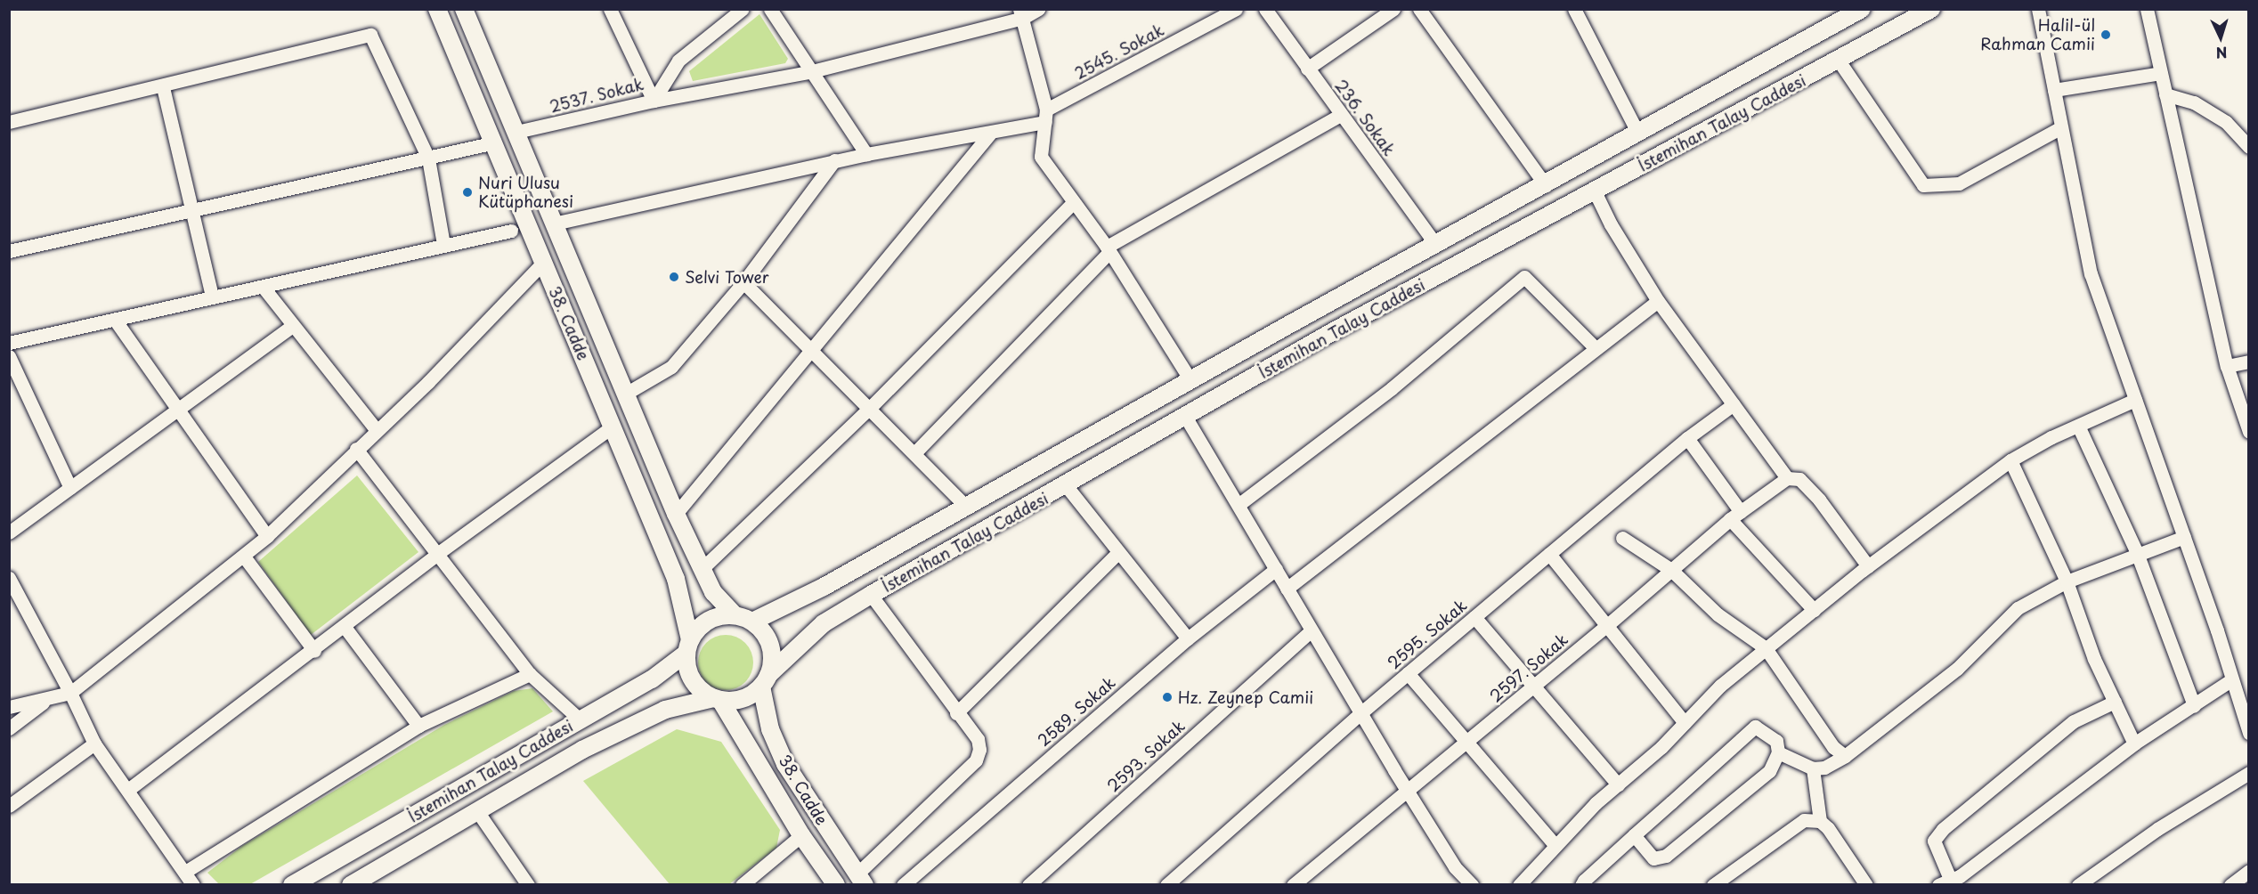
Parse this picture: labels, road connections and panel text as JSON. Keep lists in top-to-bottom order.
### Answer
{
  "streets": {
    "street": [
      "2545. Sokak",
      "2537. Sokak",
      "236. Sokak",
      "İstemihan Talay Caddesi",
      "38. Cadde",
      "2595. Sokak",
      "2597. Sokak",
      "2589. Sokak",
      "2593. Sokak"
    ]
  },
  "crossings": [
    ["2545. Sokak", "38. Cadde"],
    ["2537. Sokak", "38. Cadde"],
    ["236. Sokak", "İstemihan Talay Caddesi"],
    ["İstemihan Talay Caddesi", "38. Cadde"]
  ],
  "places": [
    "Halil-ül Rahman Camii",
    "Nuri Ulusu Kütüphanesi",
    "Selvi Tower",
    "Hz. Zeynep Camii"
  ],
  "north": "bottom"
}
